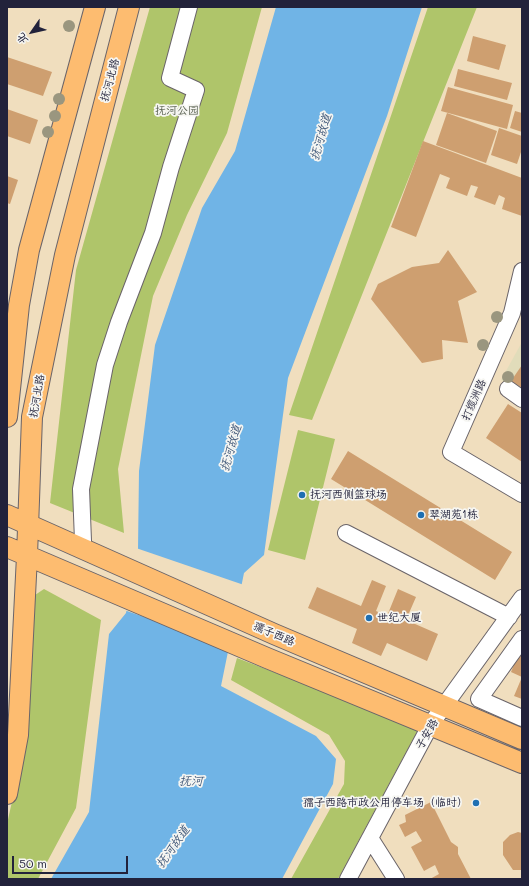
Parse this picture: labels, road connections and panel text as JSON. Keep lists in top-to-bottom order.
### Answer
{
  "streets": {
    "main road": ["抚河北路", "孺子西路"],
    "street": ["打缆洲路", "子安路"]
  },
  "crossings": [
    ["抚河北路", "孺子西路"],
    ["孺子西路", "子安路"]
  ],
  "water": ["抚河故道", "抚河"],
  "parks": ["抚河公园"],
  "places": [
    "抚河西侧篮球场",
    "翠湖苑1栋",
    "世纪大厦",
    "孺子西路市政公用停车场（临时）"
  ],
  "scale_bar": "50 m",
  "north": "bottom left"
}
